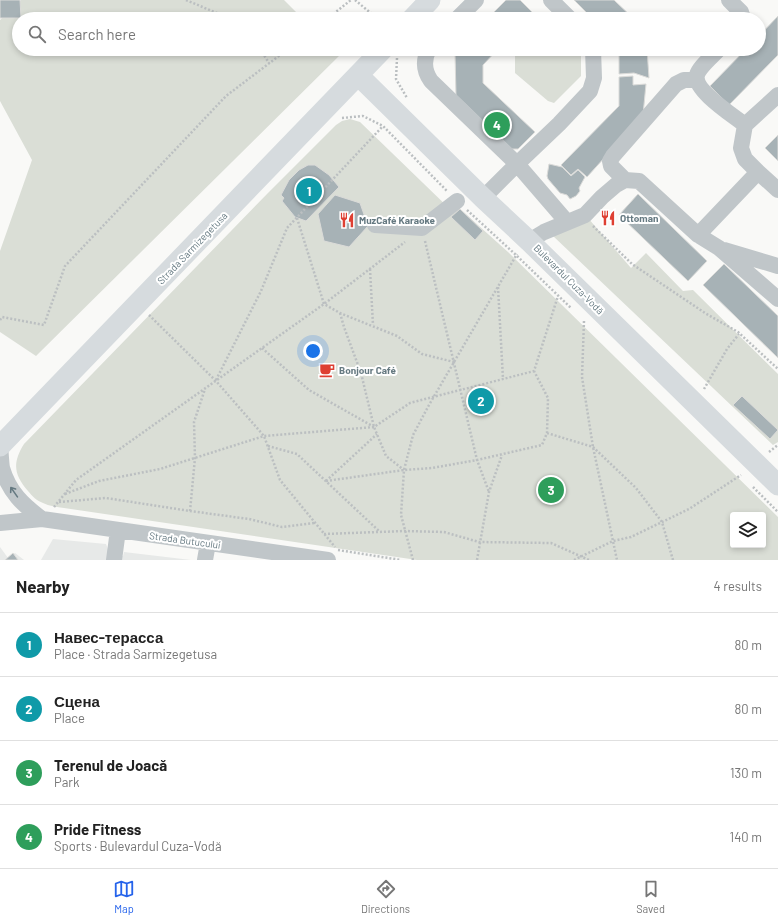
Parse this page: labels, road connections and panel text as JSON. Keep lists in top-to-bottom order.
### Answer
{
  "streets": {
    "main road": ["Strada Sarmizegetusa", "Bulevardul Cuza-Vodă"],
    "street": ["Strada Butucului"]
  },
  "crossings": [
    ["Strada Sarmizegetusa", "Bulevardul Cuza-Vodă"],
    ["Strada Sarmizegetusa", "Strada Butucului"]
  ],
  "places": {
    "restaurant": ["Ottoman", "MuzCafé Karaoke"],
    "cafe": ["Bonjour Café"]
  },
  "page": {
    "search": "Search here",
    "pins": [
      "4",
      "1",
      "2",
      "3"
    ],
    "heading": ["Nearby", "4 results"],
    "list": [
      {
        "mark": "1",
        "name": "Навес-терасса",
        "note": "Place · Strada Sarmizegetusa",
        "value": "80 m"
      },
      {
        "mark": "2",
        "name": "Сцена",
        "note": "Place",
        "value": "80 m"
      },
      {
        "mark": "3",
        "name": "Terenul de Joacă",
        "note": "Park",
        "value": "130 m"
      },
      {
        "mark": "4",
        "name": "Pride Fitness",
        "note": "Sports · Bulevardul Cuza-Vodă",
        "value": "140 m"
      }
    ],
    "nav": ["Map", "Directions", "Saved"]
  }
}
